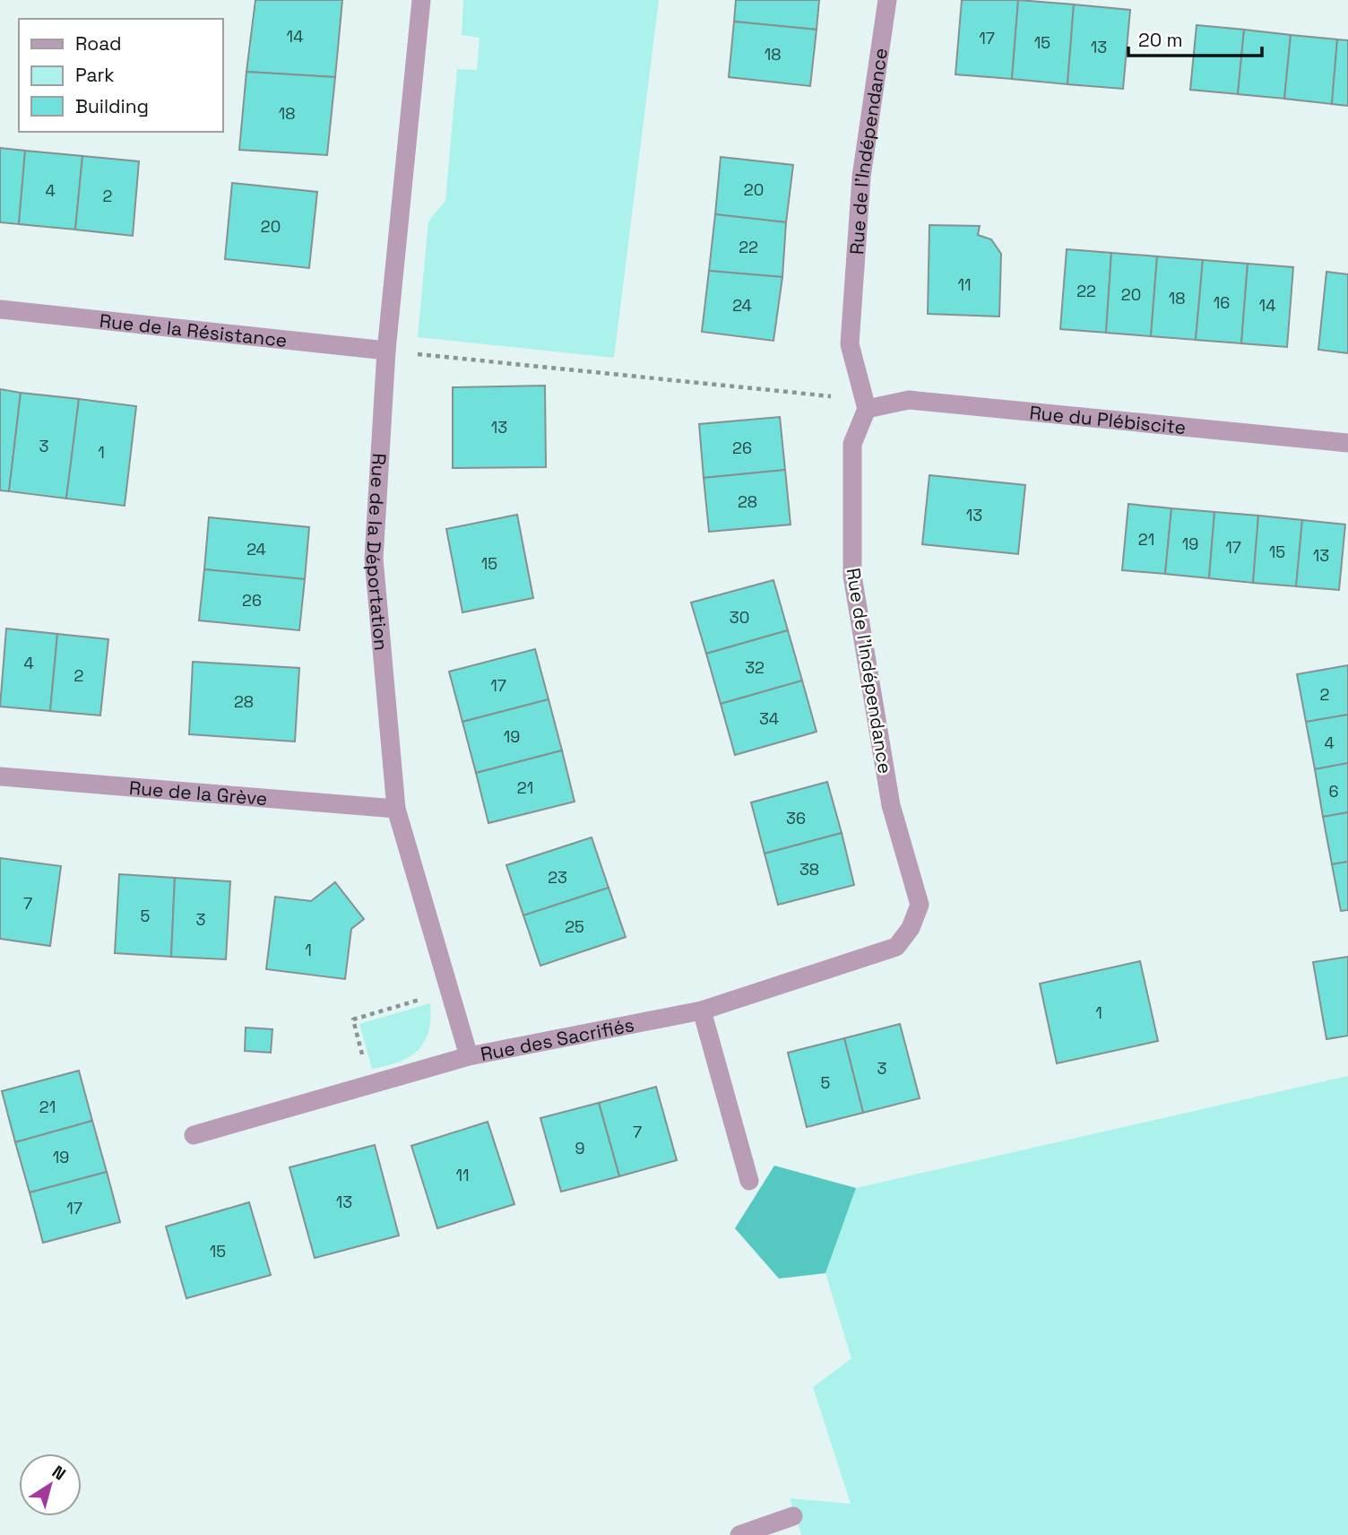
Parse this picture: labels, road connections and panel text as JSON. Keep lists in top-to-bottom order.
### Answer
{
  "streets": {
    "street": [
      "Rue de l'Indépendance",
      "Rue de la Résistance",
      "Rue du Plébiscite",
      "Rue de la Déportation",
      "Rue de la Grève",
      "Rue des Sacrifiés"
    ]
  },
  "crossings": [
    ["Rue de l'Indépendance", "Rue du Plébiscite"],
    ["Rue de l'Indépendance", "Rue des Sacrifiés"],
    ["Rue de la Résistance", "Rue de la Déportation"],
    ["Rue de la Déportation", "Rue de la Grève"],
    ["Rue de la Déportation", "Rue des Sacrifiés"]
  ],
  "house_numbers": [
    "14",
    "17",
    "15",
    "13",
    "18",
    "18",
    "20",
    "4",
    "2",
    "20",
    "22",
    "11",
    "22",
    "20",
    "18",
    "16",
    "24",
    "14",
    "13",
    "3",
    "26",
    "1",
    "28",
    "13",
    "21",
    "19",
    "17",
    "24",
    "15",
    "13",
    "15",
    "26",
    "30",
    "4",
    "32",
    "2",
    "17",
    "2",
    "28",
    "34",
    "19",
    "4",
    "21",
    "6",
    "36",
    "38",
    "23",
    "7",
    "5",
    "3",
    "25",
    "1",
    "1",
    "3",
    "5",
    "21",
    "7",
    "9",
    "19",
    "11",
    "13",
    "17",
    "15"
  ],
  "legend": ["Road", "Park", "Building"],
  "scale_bar": "20 m",
  "north": "top right"
}
